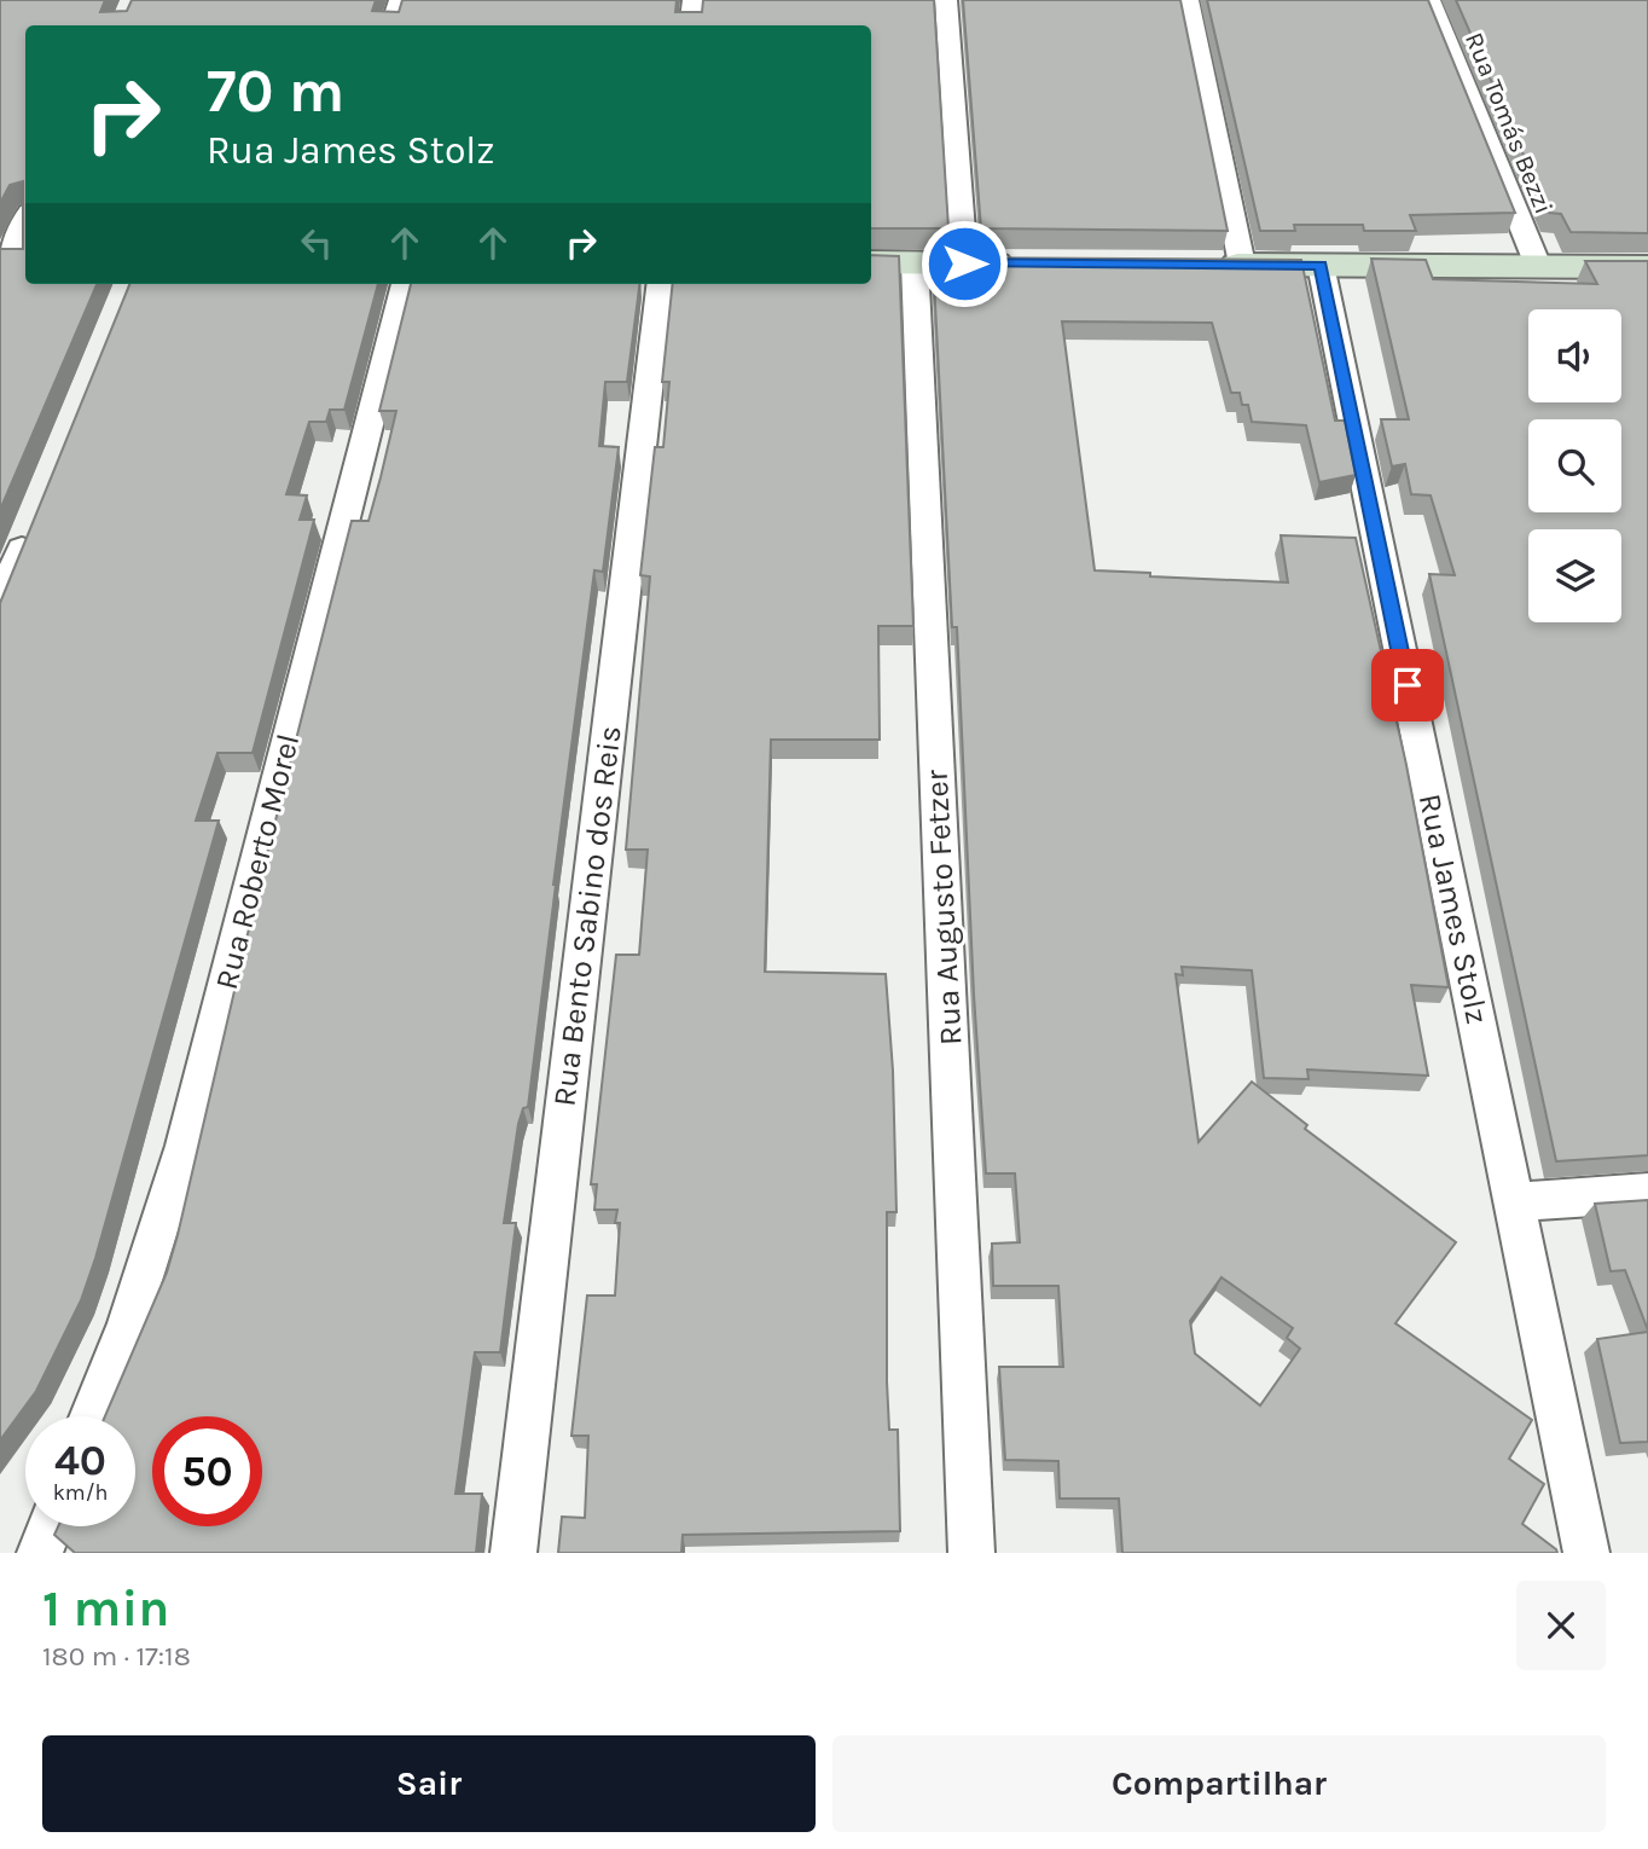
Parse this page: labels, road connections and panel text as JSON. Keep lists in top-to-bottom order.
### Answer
{
  "streets": {
    "street": [
      "Rua Tomás Bezzi",
      "Rua Roberto Morel",
      "Rua Augusto Fetzer",
      "Rua James Stolz",
      "Rua Bento Sabino dos Reis"
    ]
  },
  "page": {
    "turn": ["70 m", "Rua James Stolz"],
    "speed": "40 km/h",
    "limit": "50",
    "heading": ["1 min", "180 m · 17:18"],
    "buttons": ["Sair", "Compartilhar"]
  }
}
